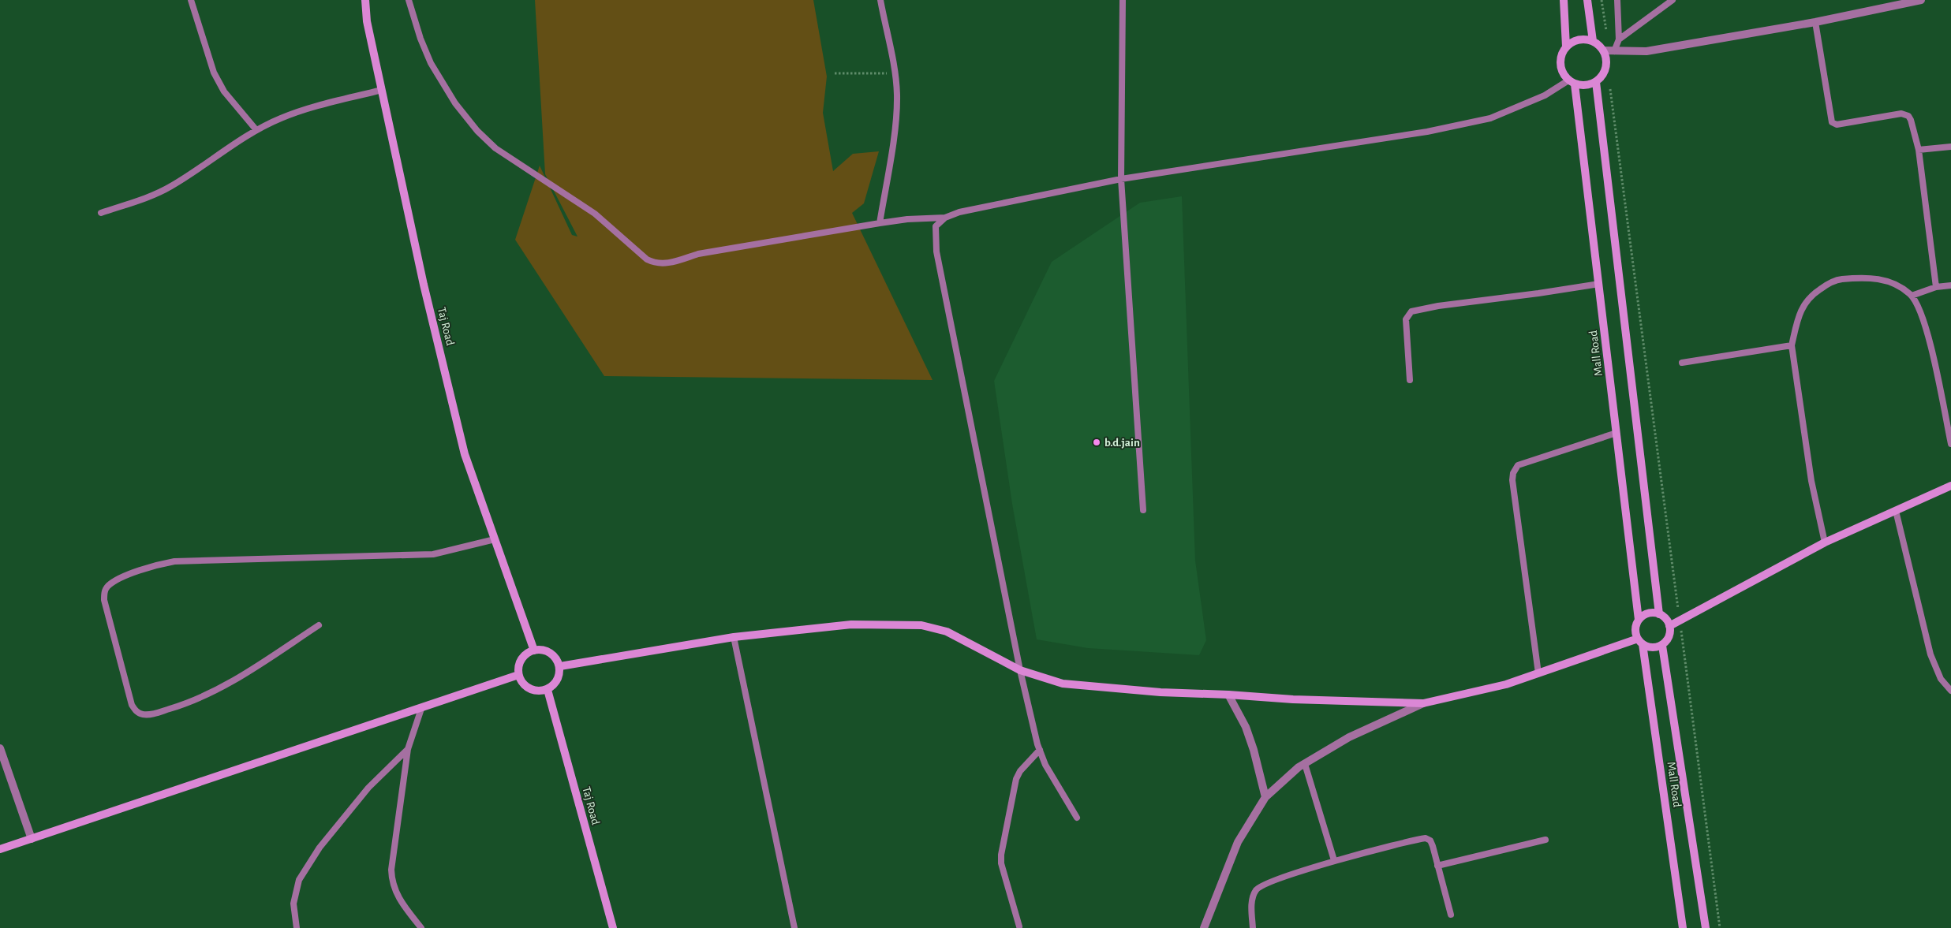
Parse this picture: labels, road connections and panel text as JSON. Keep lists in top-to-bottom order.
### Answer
{
  "streets": {
    "main road": ["Taj Road", "Mall Road"]
  },
  "places": ["b.d.jain"]
}
